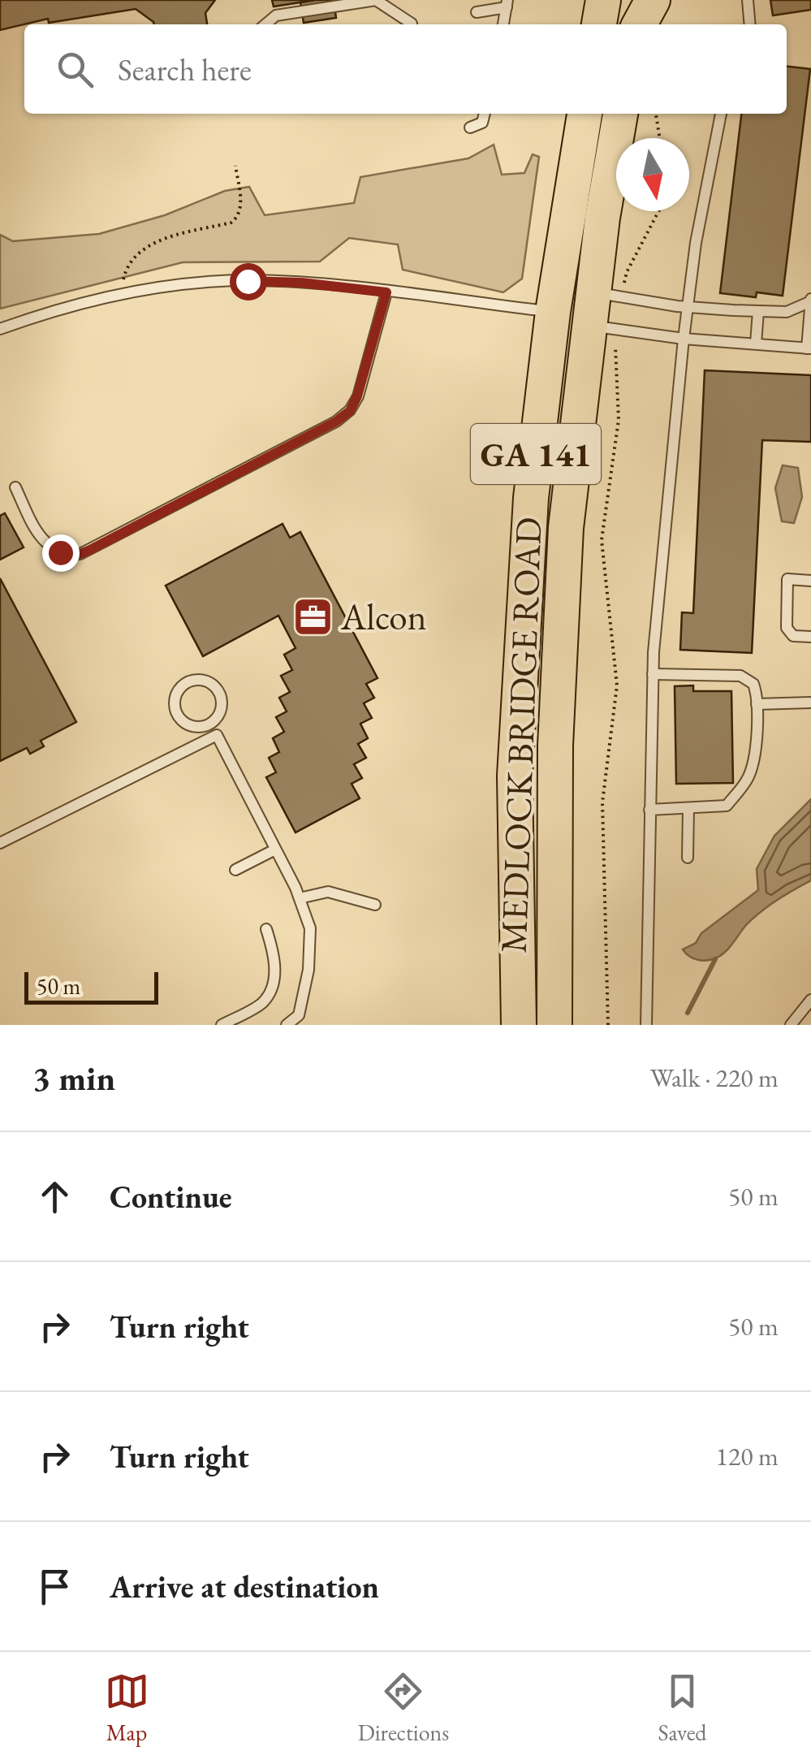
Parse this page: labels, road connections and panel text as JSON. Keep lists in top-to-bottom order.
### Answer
{
  "streets": {
    "highway": ["GA 141", "MEDLOCK BRIDGE ROAD"]
  },
  "places": {
    "office": ["Alcon"]
  },
  "scale_bar": "50 m",
  "north": "bottom",
  "page": {
    "search": "Search here",
    "scale": "50 m",
    "heading": ["3 min", "Walk · 220 m"],
    "list": [
      ["Continue", "50 m"],
      ["Turn right", "50 m"],
      ["Turn right", "120 m"],
      "Arrive at destination"
    ],
    "nav": ["Map", "Directions", "Saved"]
  }
}
